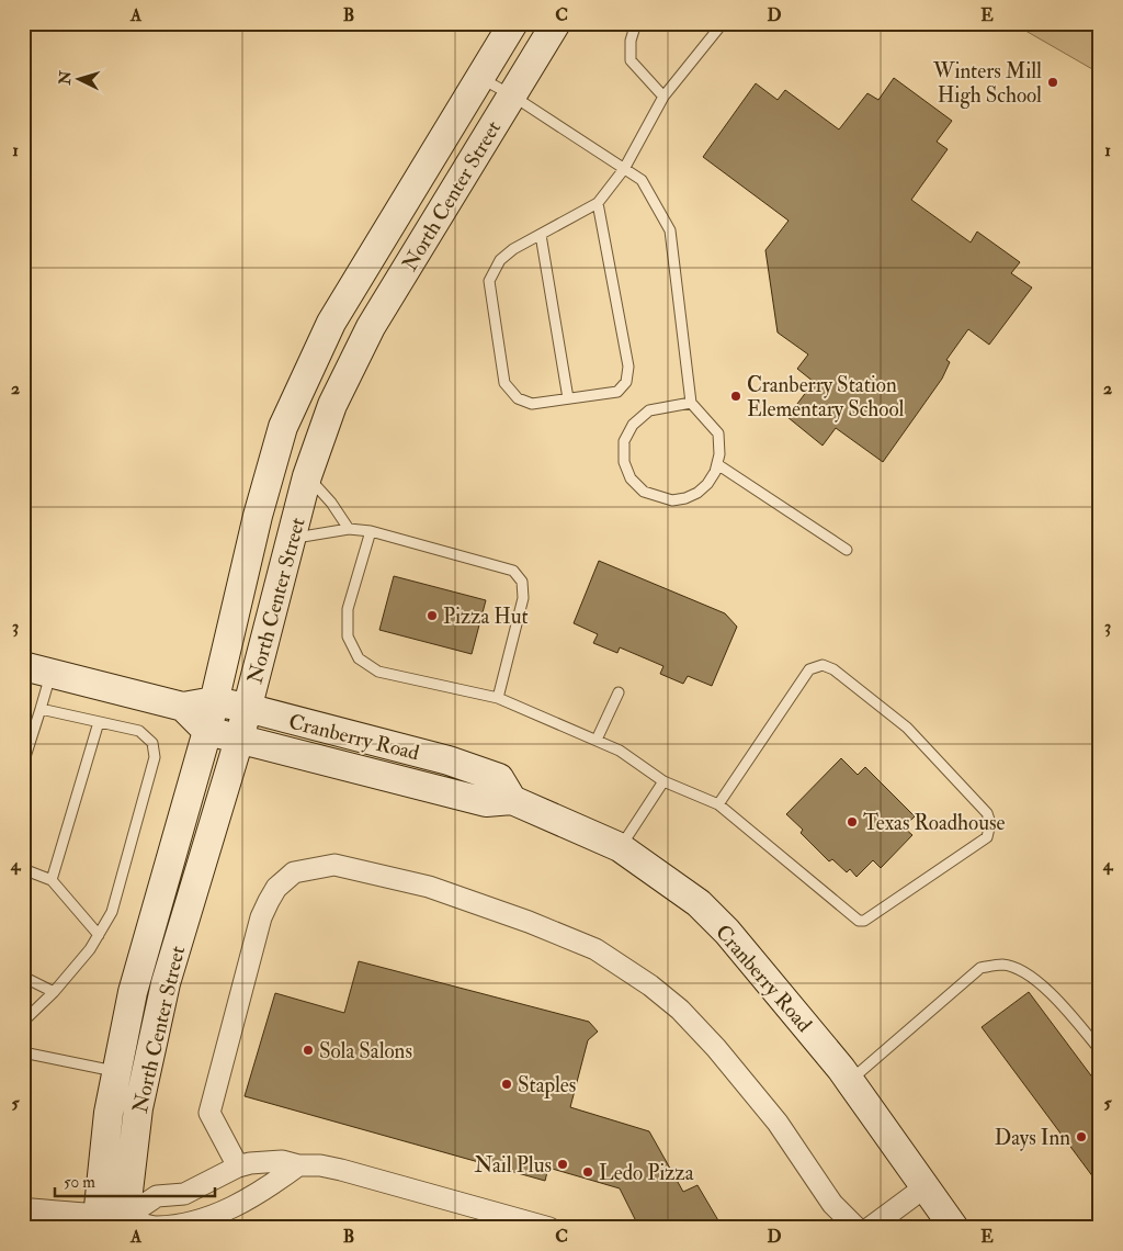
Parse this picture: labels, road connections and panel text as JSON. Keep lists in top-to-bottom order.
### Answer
{
  "streets": {
    "street": ["North Center Street", "Cranberry Road"]
  },
  "crossings": [
    ["North Center Street", "Cranberry Road"]
  ],
  "places": [
    "Winters Mill High School",
    "Cranberry Station Elementary School",
    "Pizza Hut",
    "Texas Roadhouse",
    "Sola Salons",
    "Staples",
    "Days Inn",
    "Nail Plus",
    "Ledo Pizza"
  ],
  "scale_bar": "50 m",
  "north": "left",
  "grid": {
    "columns": [
      "A",
      "B",
      "C",
      "D",
      "E"
    ],
    "rows": [
      "1",
      "2",
      "3",
      "4",
      "5"
    ]
  }
}
